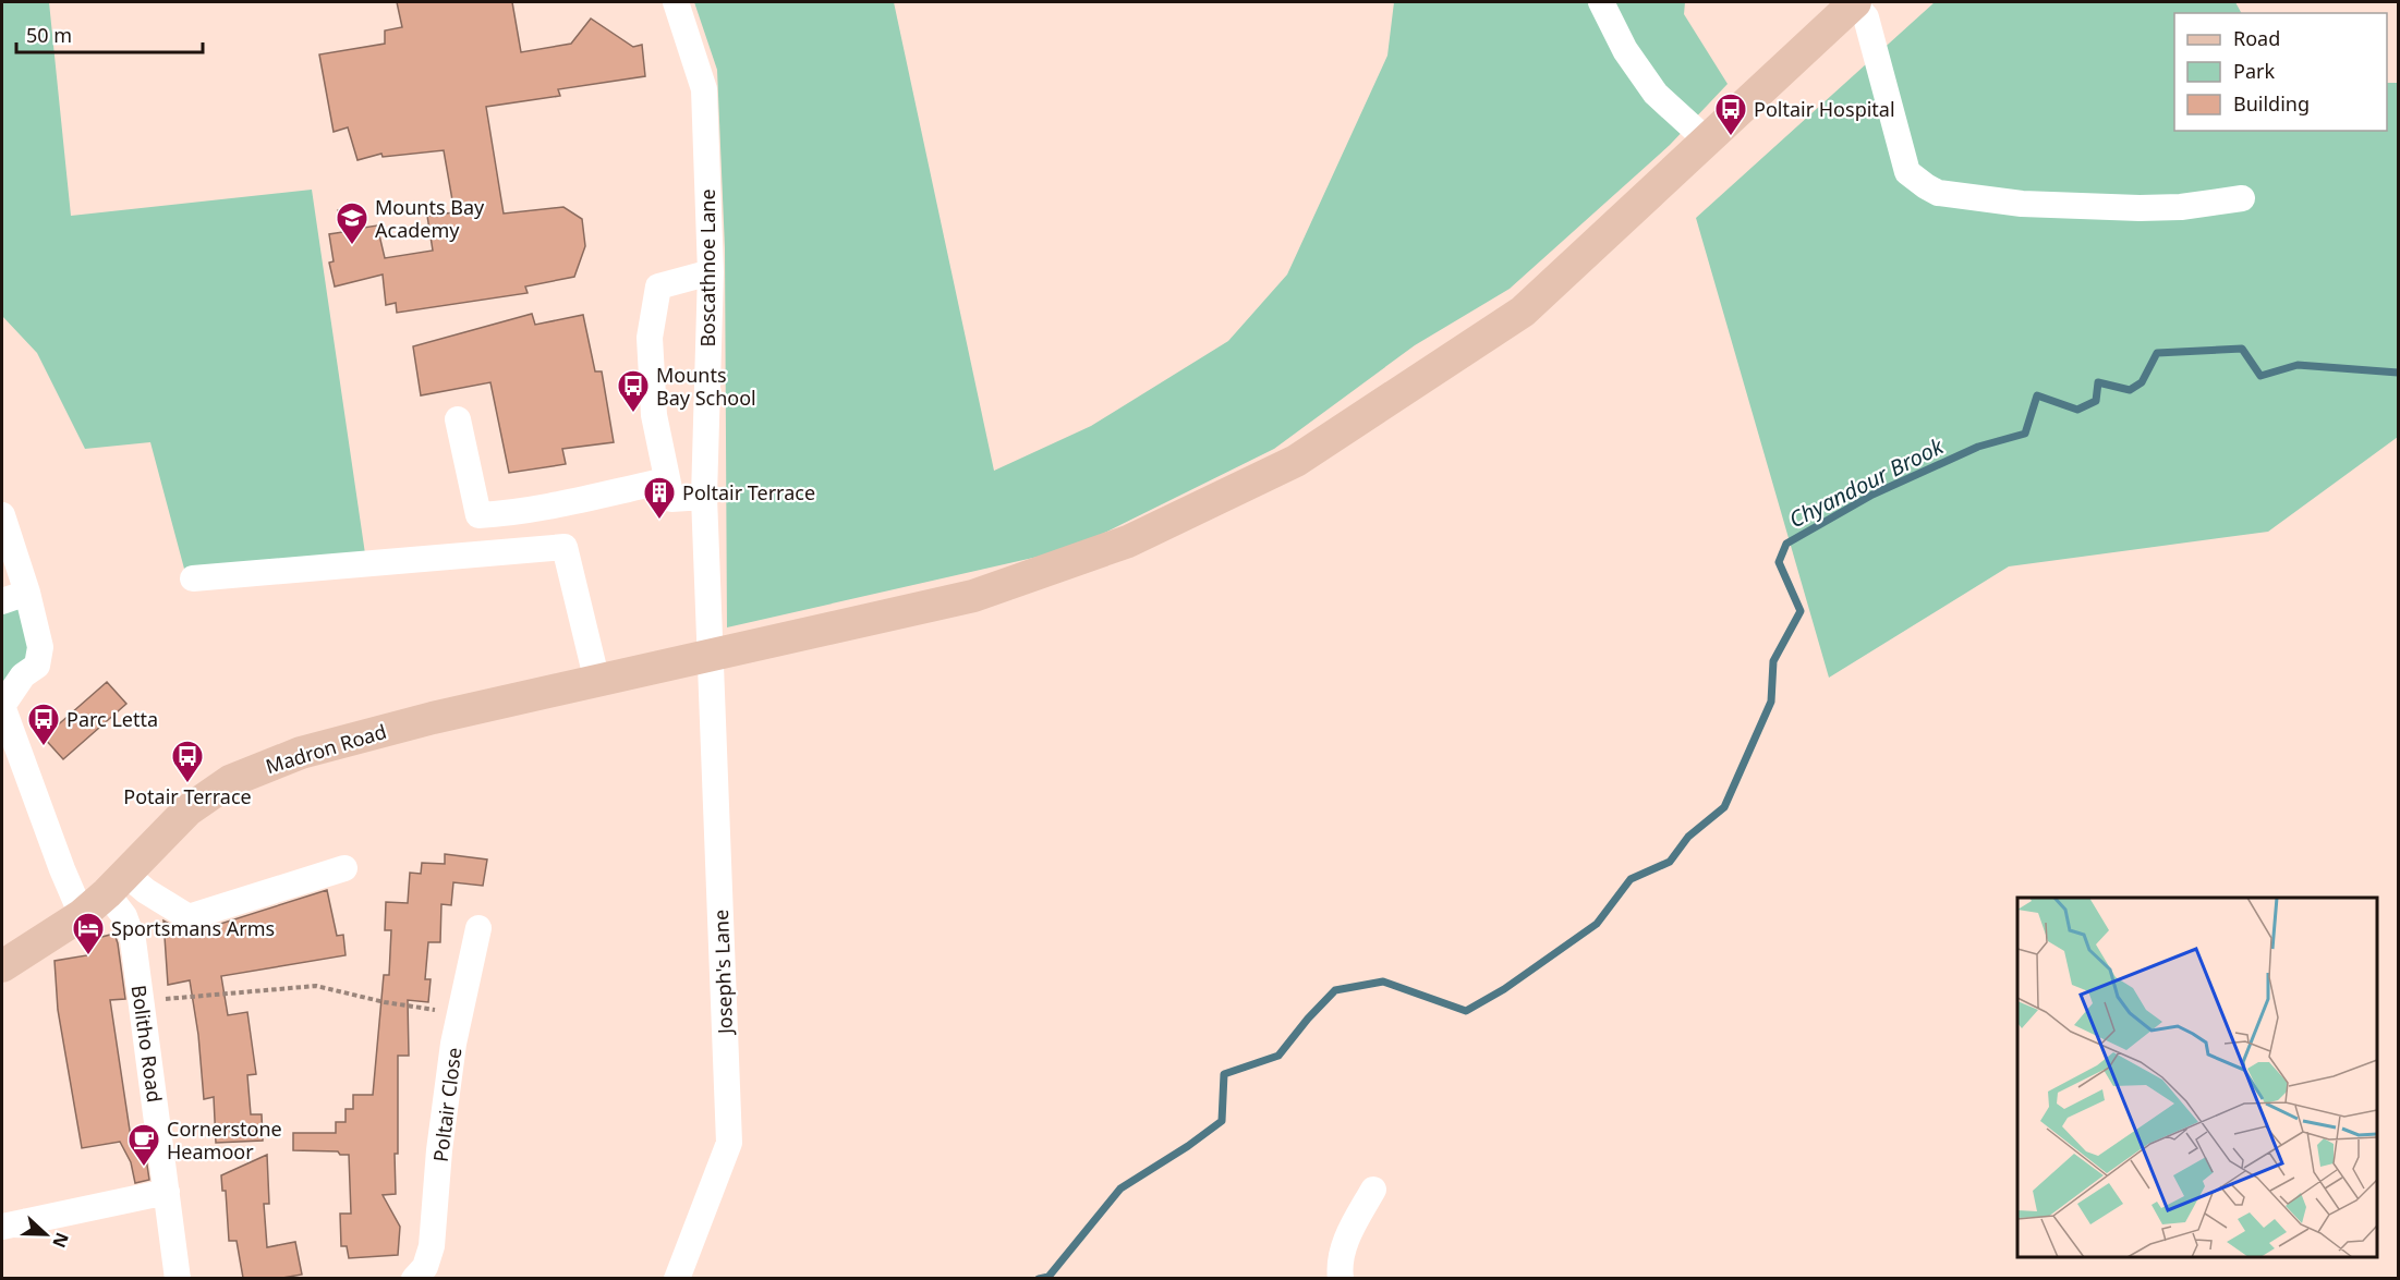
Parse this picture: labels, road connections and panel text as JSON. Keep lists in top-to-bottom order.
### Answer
{
  "streets": {
    "main road": ["Madron Road"],
    "street": [
      "Boscathnoe Lane",
      "Joseph's Lane",
      "Bolitho Road",
      "Poltair Close"
    ]
  },
  "crossings": [
    ["Boscathnoe Lane", "Madron Road"],
    ["Boscathnoe Lane", "Joseph's Lane"],
    ["Madron Road", "Joseph's Lane"],
    ["Madron Road", "Bolitho Road"]
  ],
  "water": ["Chyandour Brook"],
  "places": {
    "bus stop": [
      "Poltair Hospital",
      "Mounts Bay School",
      "Parc Letta",
      "Potair Terrace"
    ],
    "school or university": ["Mounts Bay Academy"],
    "building": ["Poltair Terrace"],
    "hotel": ["Sportsmans Arms"],
    "cafe": ["Cornerstone Heamoor"]
  },
  "legend": ["Road", "Park", "Building"],
  "scale_bar": "50 m",
  "north": "right"
}
